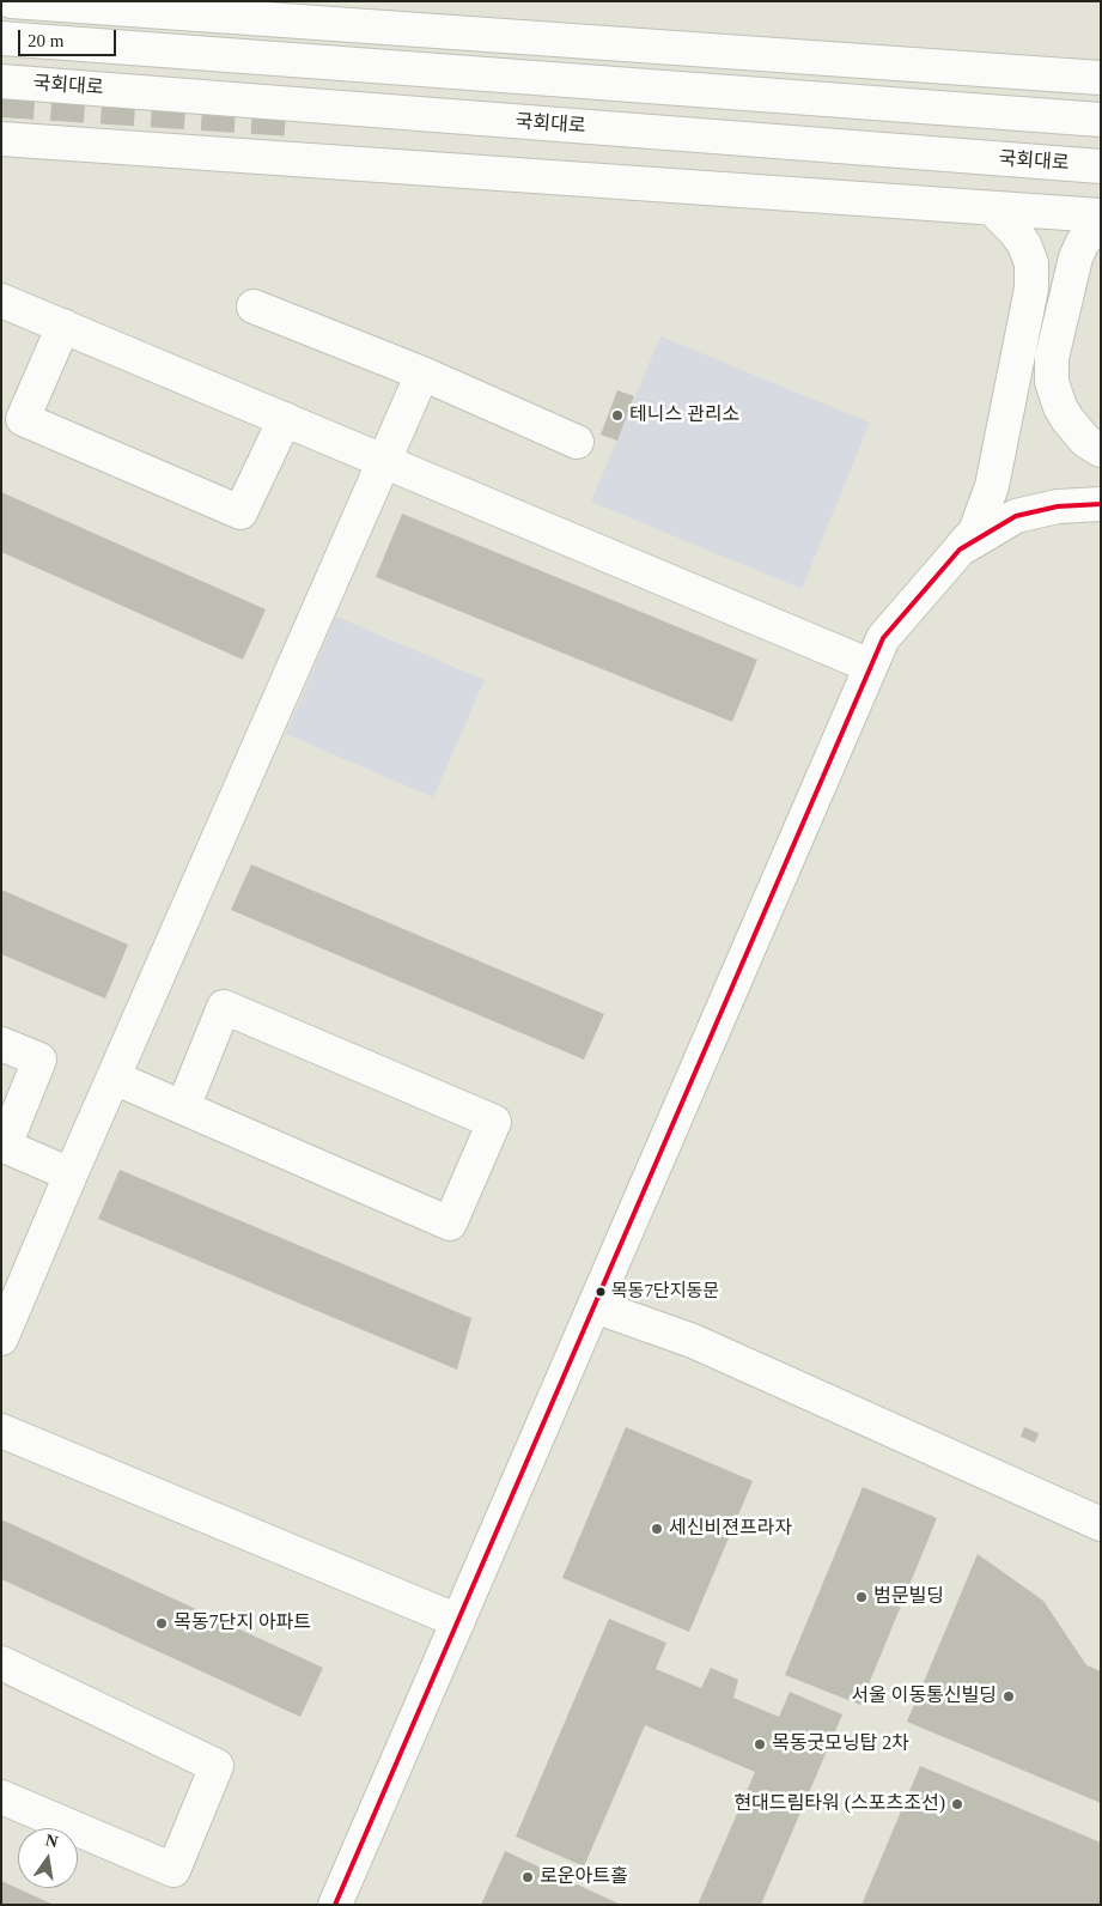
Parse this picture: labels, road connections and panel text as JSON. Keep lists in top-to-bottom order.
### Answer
{
  "streets": {
    "main road": ["국회대로"]
  },
  "places": [
    "테니스 관리소",
    "목동7단지동문",
    "세신비젼프라자",
    "범문빌딩",
    "목동7단지 아파트",
    "서울 이동통신빌딩",
    "목동굿모닝탑 2차",
    "현대드림타워 (스포츠조선)",
    "로운아트홀"
  ],
  "scale_bar": "20 m",
  "north": "top"
}
